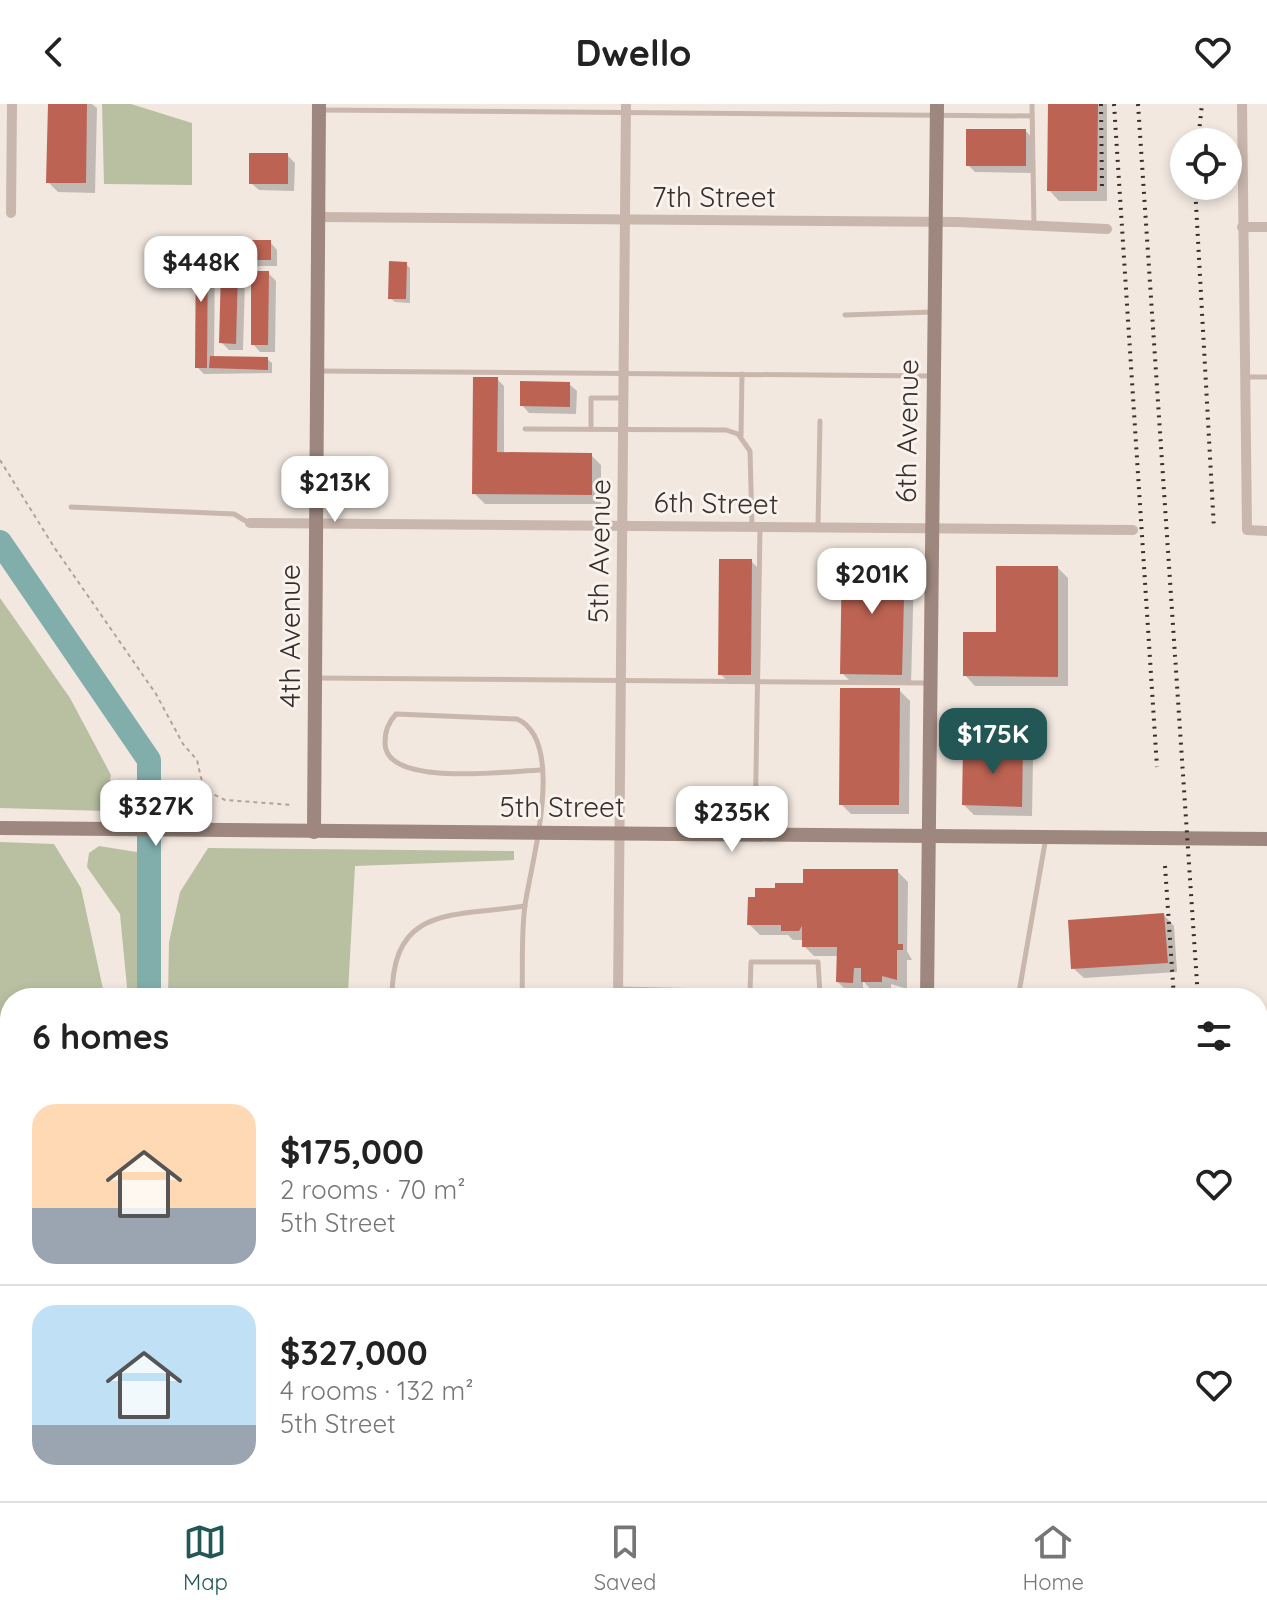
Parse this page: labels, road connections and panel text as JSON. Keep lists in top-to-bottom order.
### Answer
{
  "streets": {
    "street": [
      "7th Street",
      "6th Avenue",
      "6th Street",
      "5th Avenue",
      "4th Avenue",
      "5th Street"
    ]
  },
  "crossings": [
    ["7th Street", "6th Avenue"],
    ["7th Street", "5th Avenue"],
    ["7th Street", "4th Avenue"],
    ["6th Avenue", "6th Street"],
    ["6th Avenue", "5th Street"],
    ["6th Street", "5th Avenue"],
    ["6th Street", "4th Avenue"],
    ["5th Avenue", "5th Street"],
    ["4th Avenue", "5th Street"]
  ],
  "page": {
    "header": "Dwello",
    "price": [
      "$448K",
      "$213K",
      "$201K",
      "$175K",
      "$327K",
      "$235K"
    ],
    "heading": "6 homes",
    "list": [
      {
        "name": "$175,000",
        "note": "2 rooms · 70 m² · 5th Street"
      },
      {
        "name": "$327,000",
        "note": "4 rooms · 132 m² · 5th Street"
      }
    ],
    "tabs": ["Map", "Saved", "Home"]
  }
}
